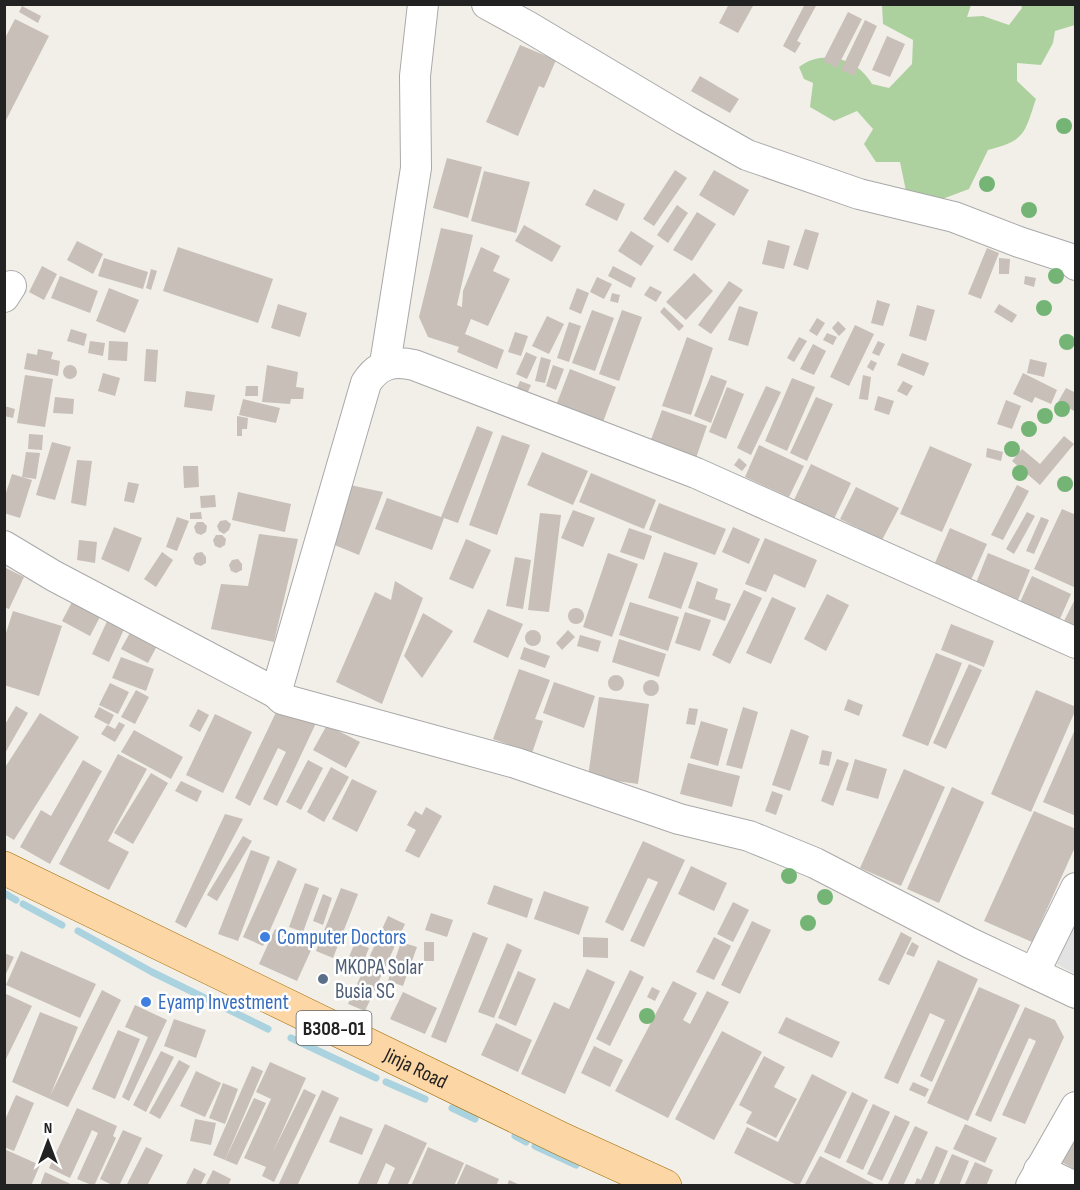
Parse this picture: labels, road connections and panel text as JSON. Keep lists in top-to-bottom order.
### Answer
{
  "streets": {
    "main road": ["B308-01", "Jinja Road"]
  },
  "places": ["Computer Doctors", "MKOPA Solar Busia SC", "Eyamp Investment"],
  "north": "top"
}
